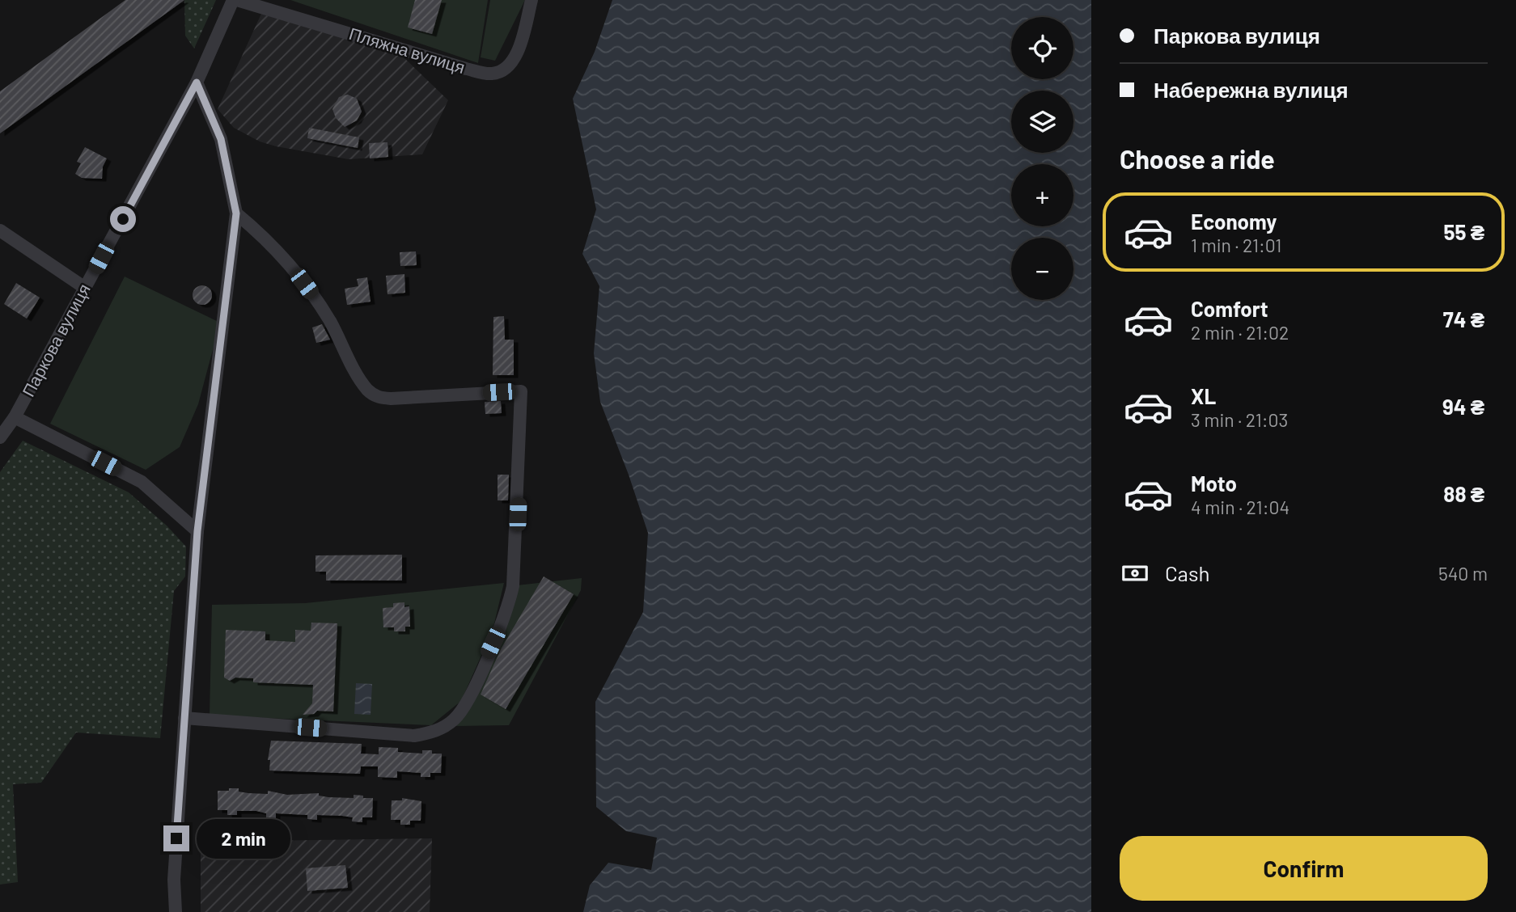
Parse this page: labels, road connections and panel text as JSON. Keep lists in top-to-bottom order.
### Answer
{
  "streets": {
    "street": ["Пляжна вулиця", "Паркова вулиця"]
  },
  "crossings": [
    ["Пляжна вулиця", "Паркова вулиця"]
  ],
  "page": {
    "banner": ["Паркова вулиця", "Набережна вулиця"],
    "map_buttons": ["+", "−"],
    "heading": "Choose a ride",
    "list": [
      {
        "name": "Economy",
        "note": "1 min · 21:01",
        "value": "55 ₴"
      },
      {
        "name": "Comfort",
        "note": "2 min · 21:02",
        "value": "74 ₴"
      },
      {
        "name": "XL",
        "note": "3 min · 21:03",
        "value": "94 ₴"
      },
      {
        "name": "Moto",
        "note": "4 min · 21:04",
        "value": "88 ₴"
      }
    ],
    "pay": ["Cash", "540 m"],
    "bubble": "2 min",
    "buttons": "Confirm"
  }
}
